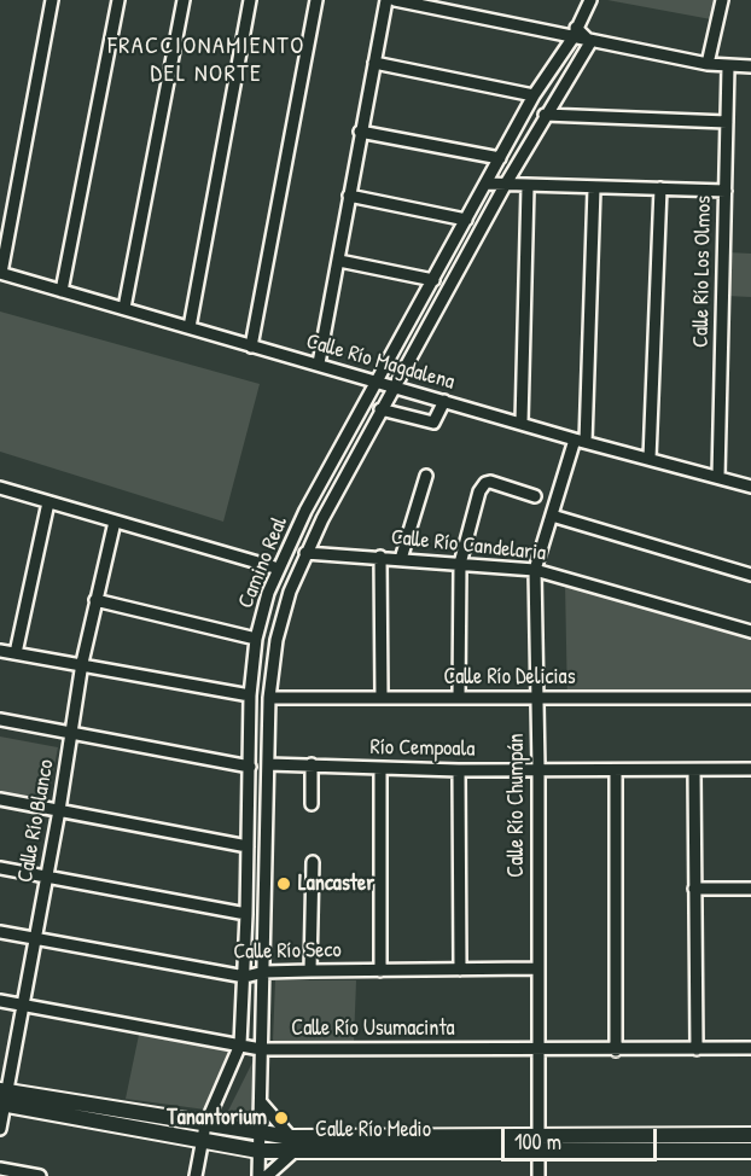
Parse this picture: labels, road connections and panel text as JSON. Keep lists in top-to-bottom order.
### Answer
{
  "streets": {
    "main road": ["Calle Río Medio"],
    "street": [
      "Calle Río Los Olmos",
      "Calle Río Magdalena",
      "Calle Río Candelaria",
      "Camino Real",
      "Calle Río Delicias",
      "Río Cempoala",
      "Calle Río Chumpán",
      "Calle Río Blanco",
      "Calle Río Seco",
      "Calle Río Usumacinta"
    ]
  },
  "crossings": [
    ["Calle Río Los Olmos", "Calle Río Magdalena"],
    ["Calle Río Magdalena", "Camino Real"],
    ["Calle Río Magdalena", "Calle Río Chumpán"],
    ["Calle Río Candelaria", "Camino Real"],
    ["Calle Río Candelaria", "Calle Río Chumpán"],
    ["Camino Real", "Calle Río Delicias"],
    ["Camino Real", "Río Cempoala"],
    ["Camino Real", "Calle Río Seco"],
    ["Camino Real", "Calle Río Usumacinta"],
    ["Camino Real", "Calle Río Medio"],
    ["Calle Río Delicias", "Calle Río Chumpán"],
    ["Río Cempoala", "Calle Río Chumpán"],
    ["Calle Río Chumpán", "Calle Río Seco"],
    ["Calle Río Chumpán", "Calle Río Usumacinta"],
    ["Calle Río Chumpán", "Calle Río Medio"],
    ["Calle Río Blanco", "Calle Río Seco"],
    ["Calle Río Blanco", "Calle Río Usumacinta"],
    ["Calle Río Blanco", "Calle Río Medio"]
  ],
  "districts": ["FRACCIONAMIENTO DEL NORTE"],
  "places": ["Lancaster", "Tanantorium"],
  "scale_bar": "100 m"
}
